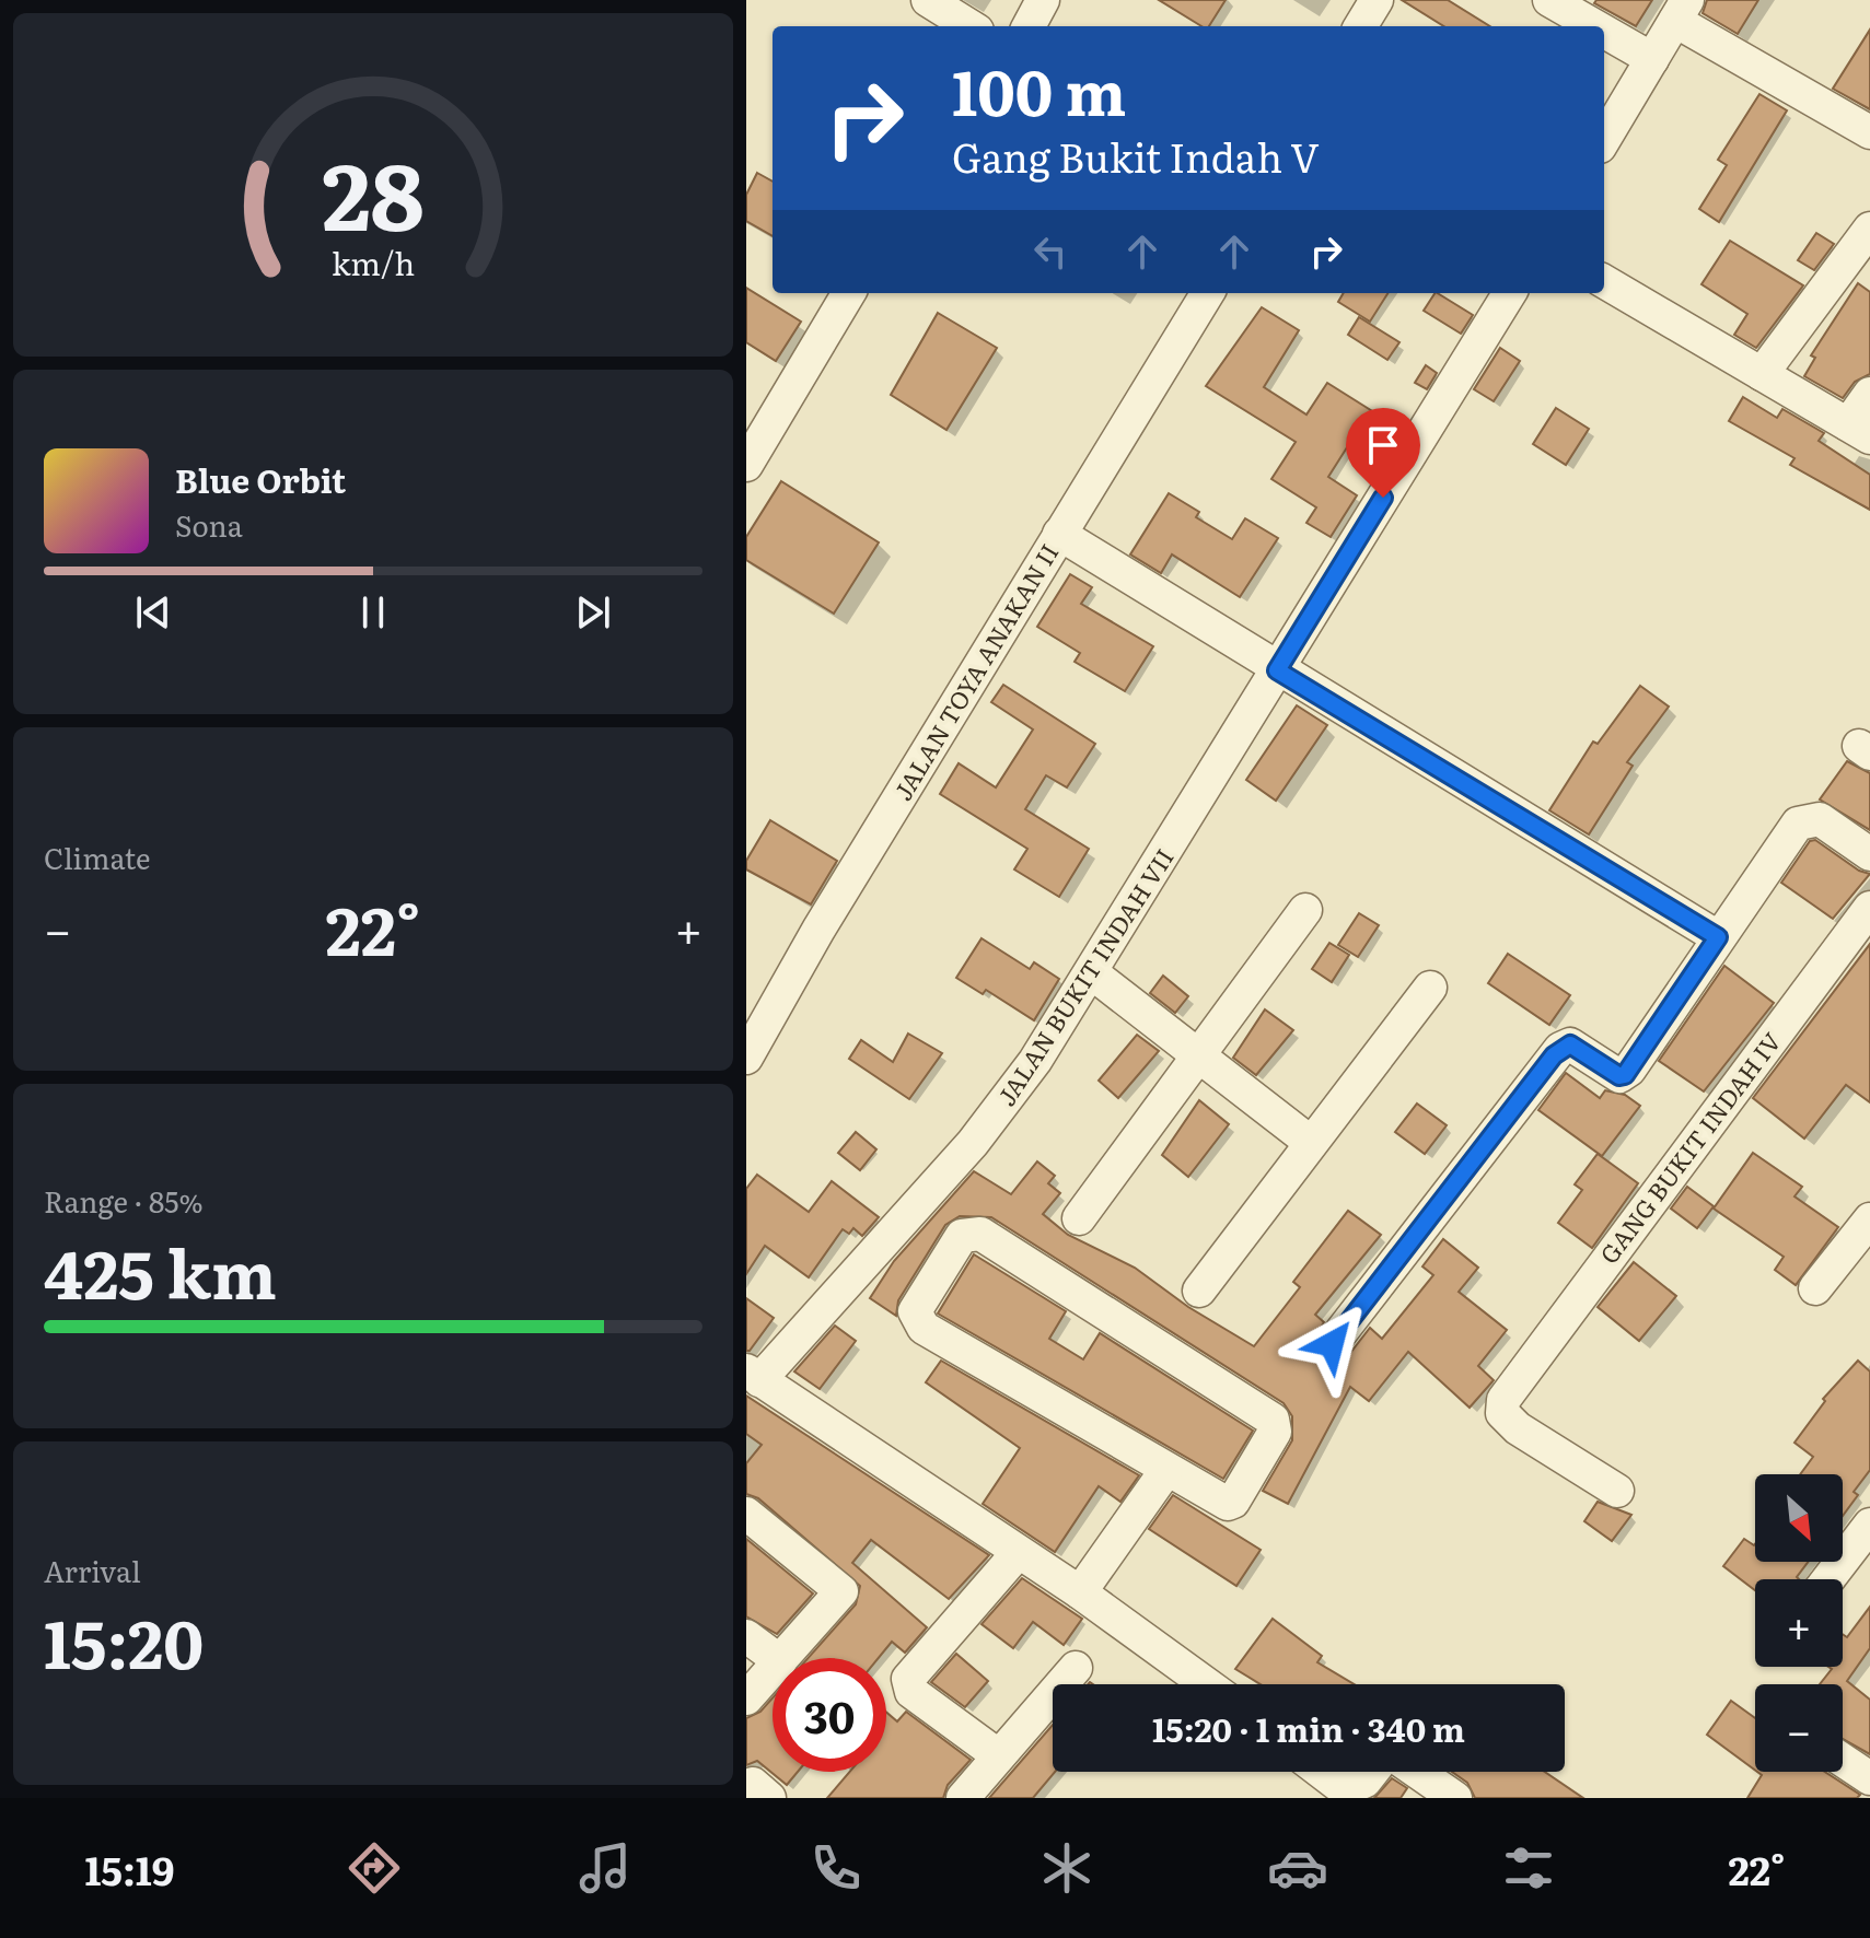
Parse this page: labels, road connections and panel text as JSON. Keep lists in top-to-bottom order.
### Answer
{
  "streets": {
    "street": ["JALAN TOYA ANAKAN II", "JALAN BUKIT INDAH VII", "GANG BUKIT INDAH IV"]
  },
  "north": "bottom right",
  "page": {
    "turn": ["100 m", "Gang Bukit Indah V"],
    "song": ["Blue Orbit", "Sona"],
    "tile": [
      "Climate",
      ["Range · 85%", "425 km"],
      ["Arrival", "15:20"]
    ],
    "heat": ["−", "22°", "+"],
    "map_buttons": ["+", "−"],
    "limit": "30",
    "trip": "15:20 · 1 min · 340 m",
    "tabs": ["15:19", "22°"],
    "gauge": ["28", "km/h"]
  }
}
